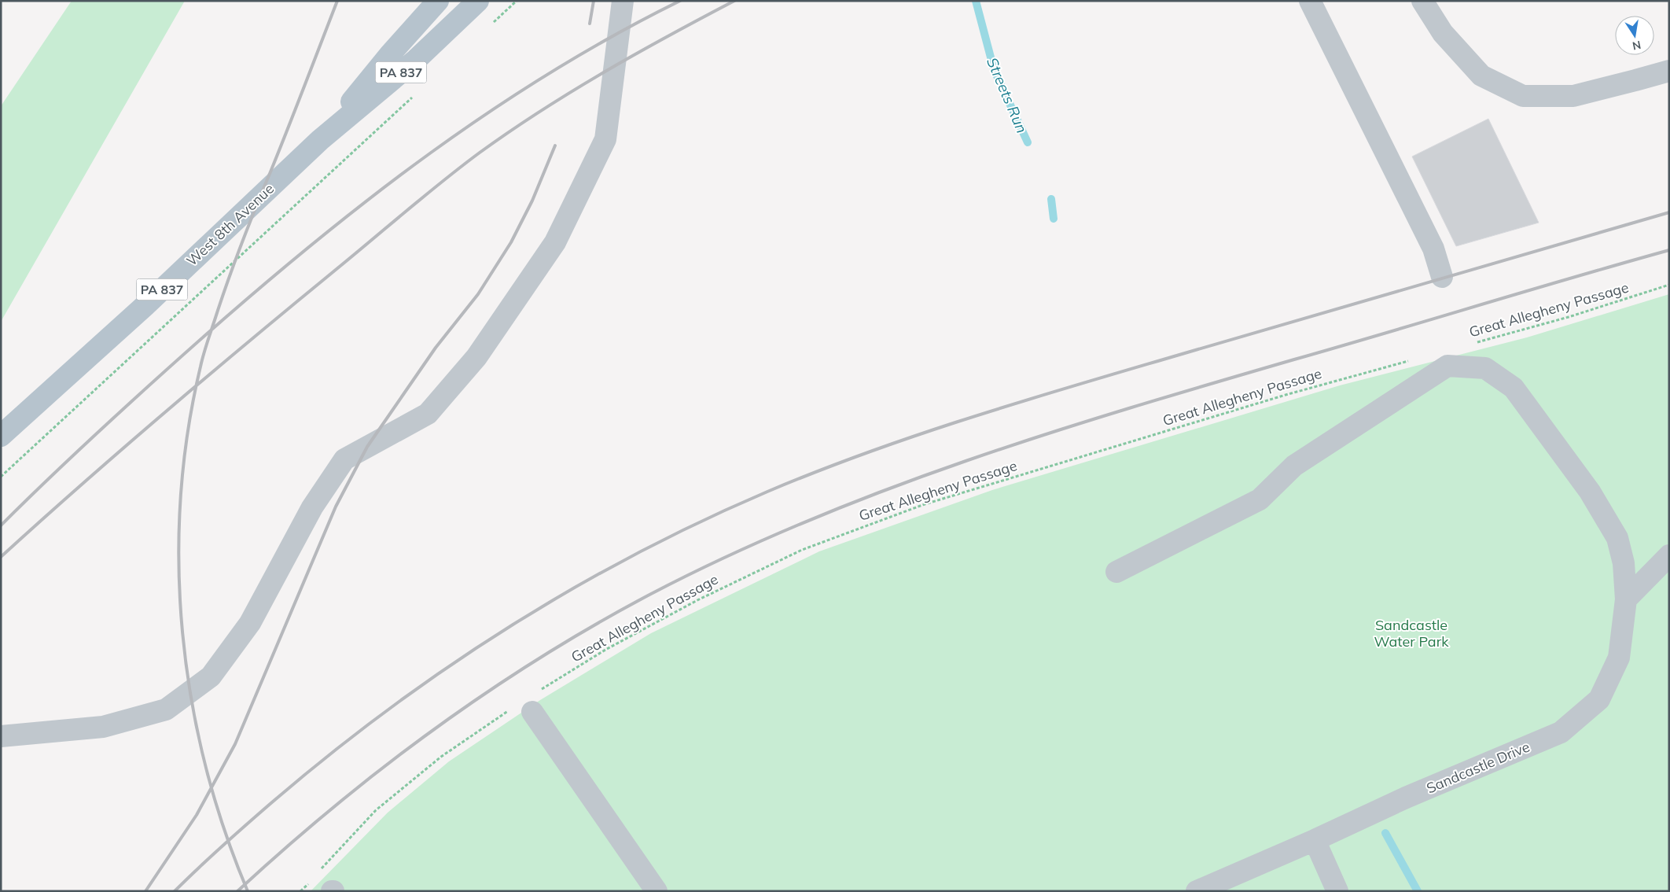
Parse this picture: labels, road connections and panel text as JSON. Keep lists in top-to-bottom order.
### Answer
{
  "streets": {
    "main road": ["PA 837", "West 8th Avenue"],
    "street": ["Sandcastle Drive"],
    "path": ["Great Allegheny Passage"]
  },
  "crossings": [
    ["PA 837", "West 8th Avenue"]
  ],
  "water": ["Streets Run"],
  "parks": ["Sandcastle Water Park"],
  "north": "bottom"
}
